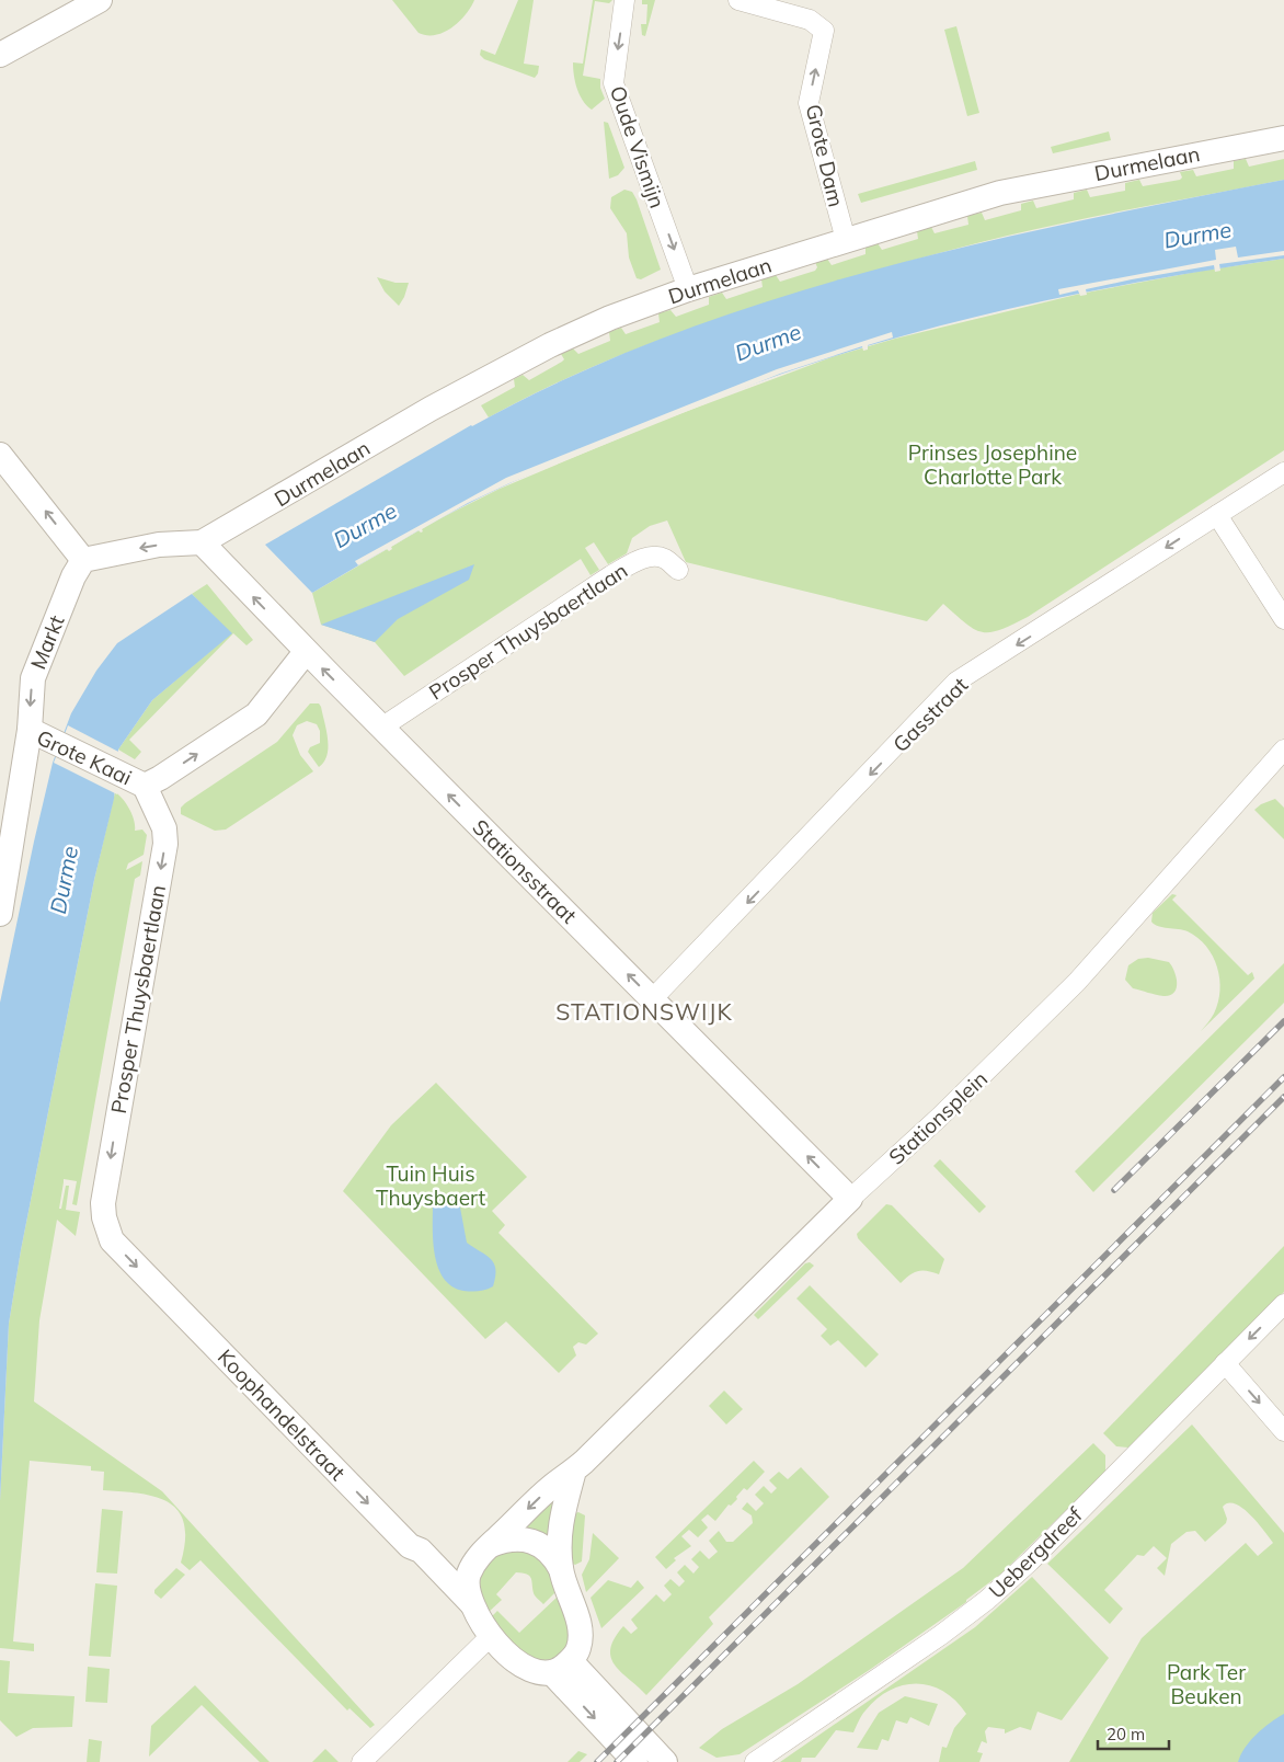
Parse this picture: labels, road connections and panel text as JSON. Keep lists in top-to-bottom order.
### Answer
{
  "streets": {
    "street": [
      "Oude Vismijn",
      "Grote Dam",
      "Durmelaan",
      "Prosper Thuysbaertlaan",
      "Markt",
      "Gasstraat",
      "Grote Kaai",
      "Stationsstraat",
      "Stationsplein",
      "Koophandelstraat",
      "Uebergdreef"
    ]
  },
  "crossings": [
    ["Oude Vismijn", "Durmelaan"],
    ["Grote Dam", "Durmelaan"],
    ["Durmelaan", "Stationsstraat"],
    ["Prosper Thuysbaertlaan", "Grote Kaai"],
    ["Prosper Thuysbaertlaan", "Stationsstraat"],
    ["Prosper Thuysbaertlaan", "Koophandelstraat"],
    ["Markt", "Grote Kaai"],
    ["Gasstraat", "Stationsstraat"],
    ["Grote Kaai", "Stationsstraat"],
    ["Stationsstraat", "Stationsplein"],
    ["Stationsplein", "Koophandelstraat"]
  ],
  "one_way": [
    "Oude Vismijn",
    "Grote Dam",
    "Prosper Thuysbaertlaan",
    "Markt",
    "Gasstraat",
    "Grote Kaai",
    "Stationsstraat",
    "Koophandelstraat"
  ],
  "districts": ["STATIONSWIJK"],
  "water": ["Durme"],
  "parks": ["Prinses Josephine Charlotte Park", "Tuin Huis Thuysbaert", "Park Ter Beuken"],
  "scale_bar": "20 m"
}
